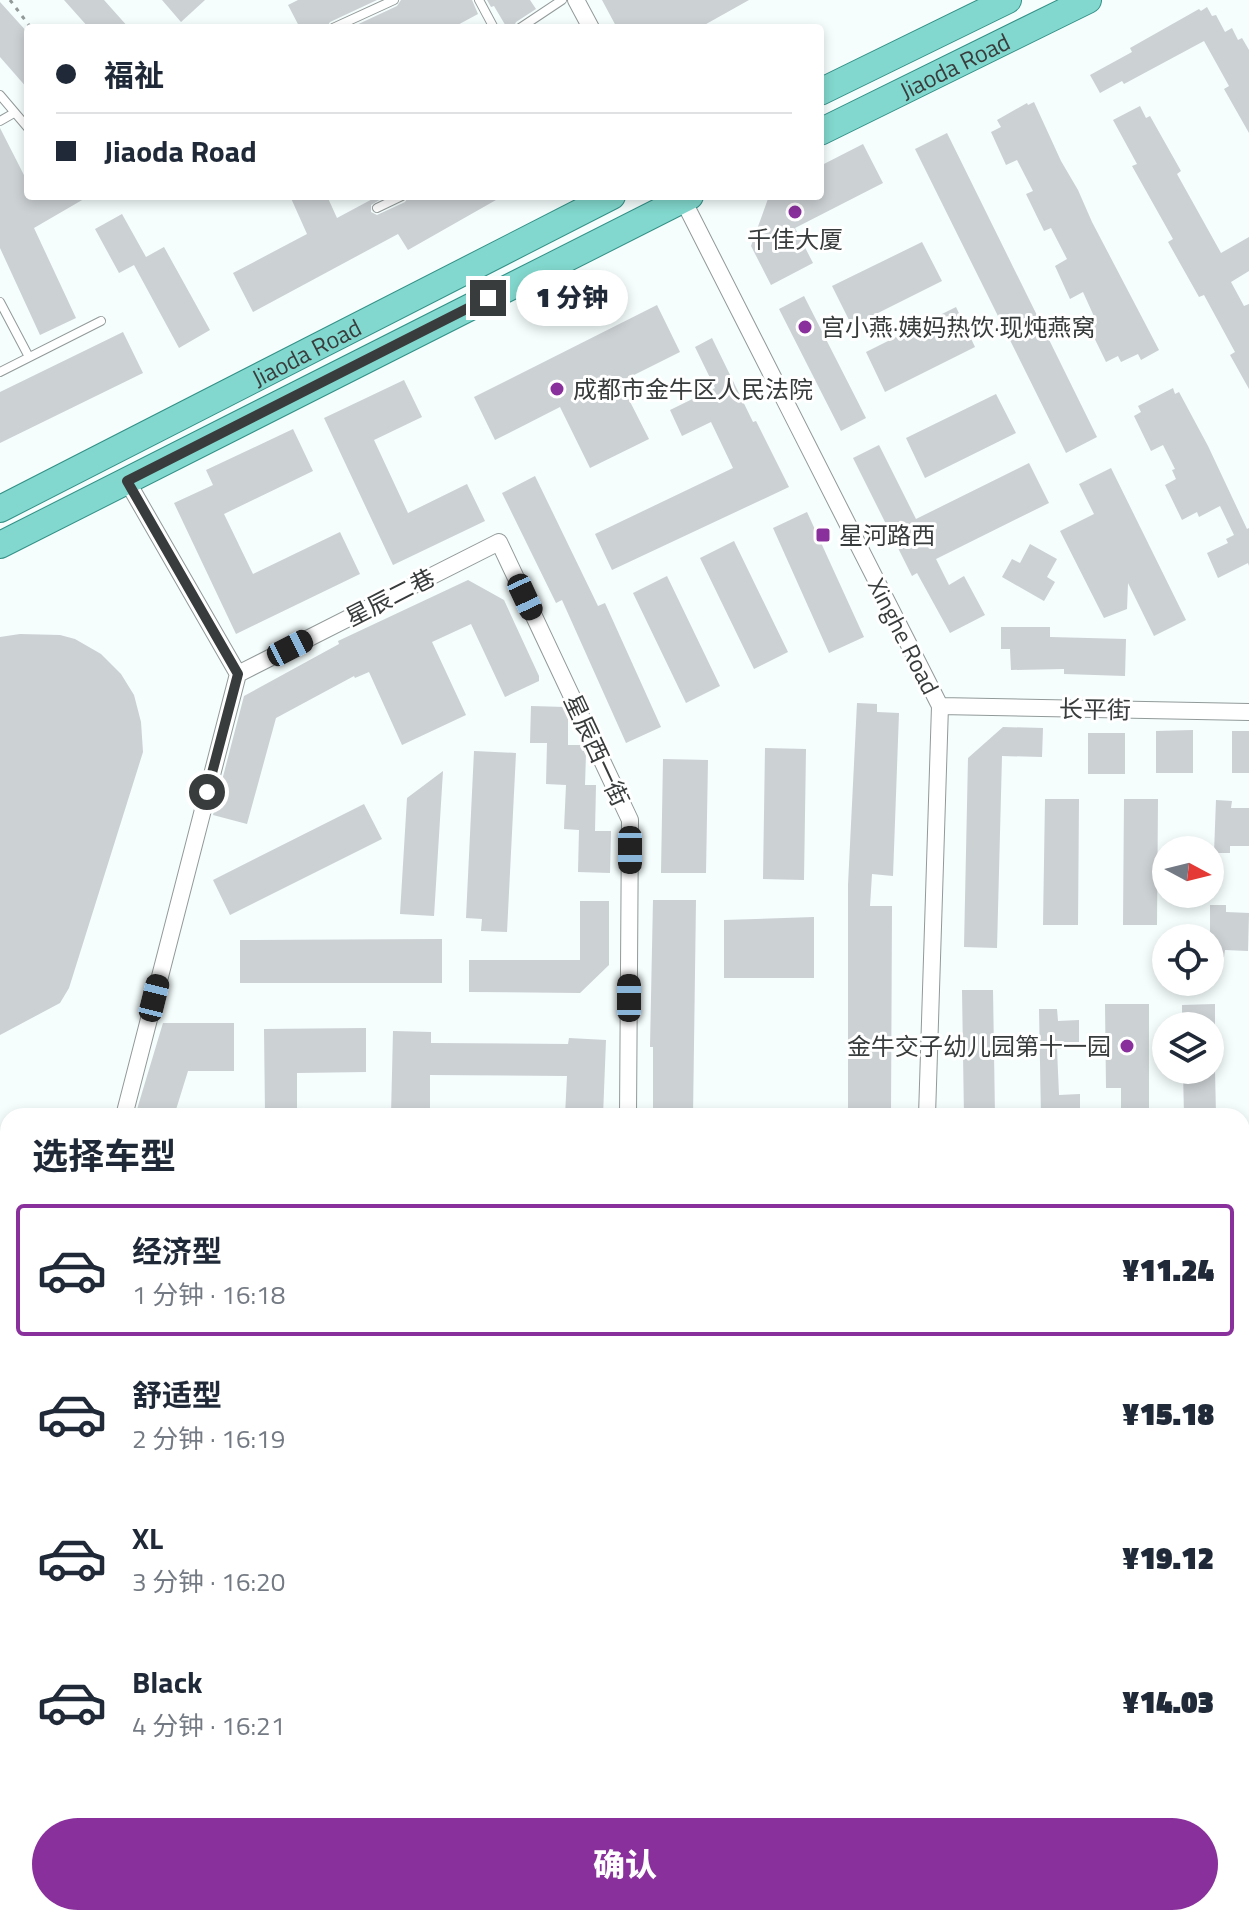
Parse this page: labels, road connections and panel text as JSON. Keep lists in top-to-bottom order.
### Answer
{
  "streets": {
    "main road": ["Jiaoda Road"],
    "street": [
      "星辰二巷",
      "Xinghe Road",
      "长平街",
      "星辰西一街"
    ]
  },
  "crossings": [
    ["星辰二巷", "星辰西一街"],
    ["Xinghe Road", "长平街"]
  ],
  "places": {
    "other": [
      "千佳大厦",
      "宫小燕·姨妈热饮·现炖燕窝",
      "成都市金牛区人民法院",
      "金牛交子幼儿园第十一园"
    ],
    "transit": ["星河路西"]
  },
  "north": "right",
  "page": {
    "banner": ["福祉", "Jiaoda Road"],
    "bubble": "1 分钟",
    "heading": "选择车型",
    "list": [
      {
        "name": "经济型",
        "note": "1 分钟 · 16:18",
        "value": "¥11.24"
      },
      {
        "name": "舒适型",
        "note": "2 分钟 · 16:19",
        "value": "¥15.18"
      },
      {
        "name": "XL",
        "note": "3 分钟 · 16:20",
        "value": "¥19.12"
      },
      {
        "name": "Black",
        "note": "4 分钟 · 16:21",
        "value": "¥14.03"
      }
    ],
    "buttons": "确认"
  }
}
